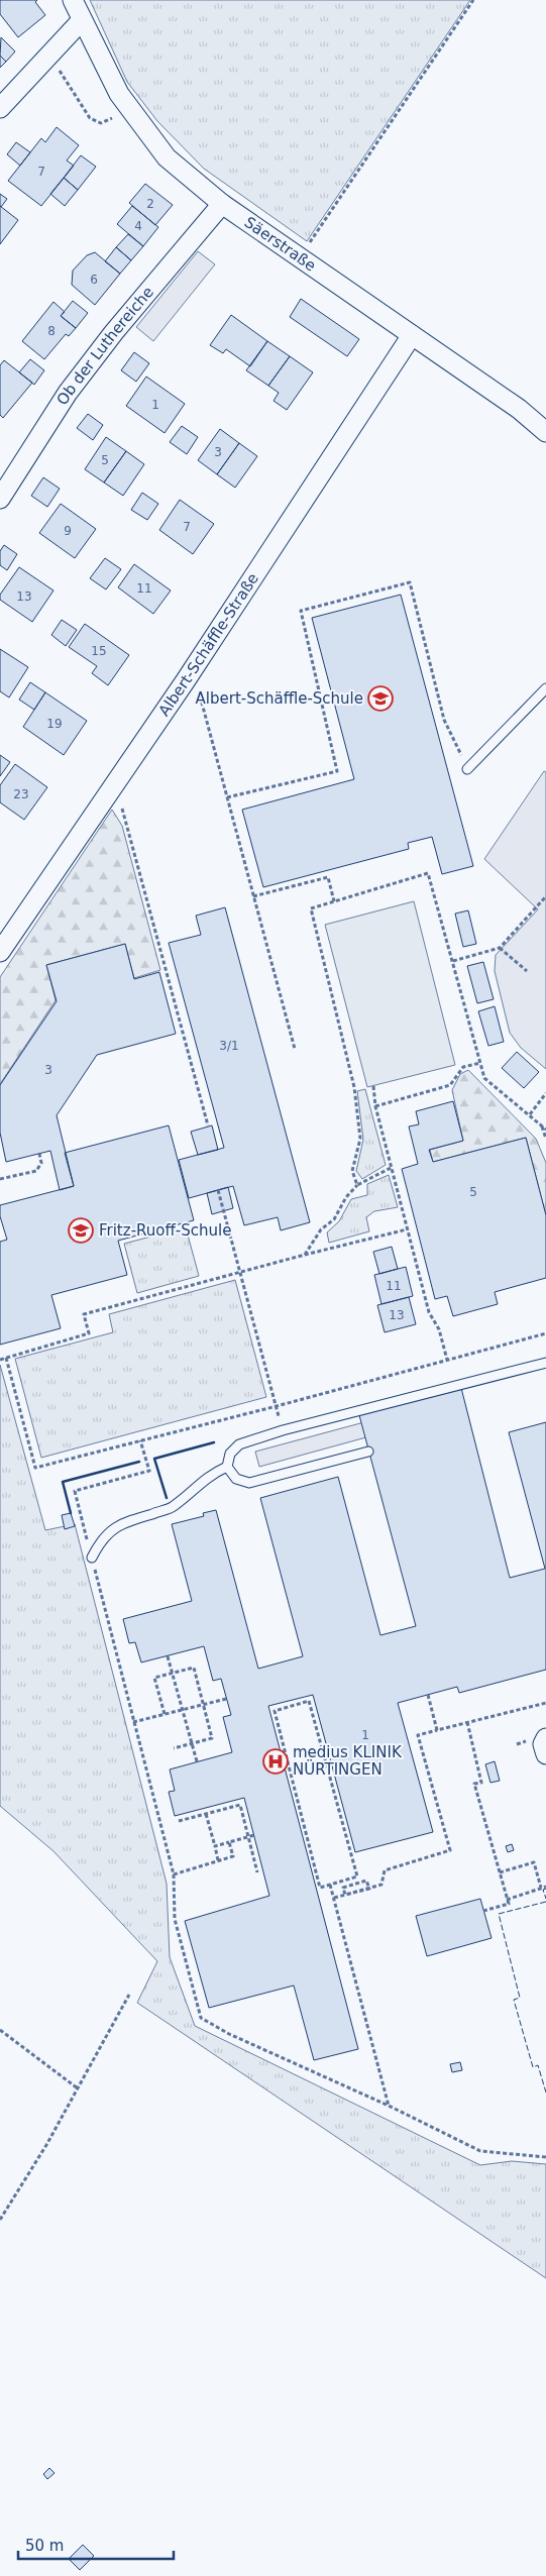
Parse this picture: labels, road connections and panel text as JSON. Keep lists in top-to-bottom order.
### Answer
{
  "streets": {
    "street": ["Säerstraße", "Ob der Luthereiche", "Albert-Schäffle-Straße"]
  },
  "crossings": [
    ["Säerstraße", "Ob der Luthereiche"],
    ["Säerstraße", "Albert-Schäffle-Straße"]
  ],
  "places": {
    "school or university": ["Albert-Schäffle-Schule", "Fritz-Ruoff-Schule"],
    "hospital": ["medius KLINIK NÜRTINGEN"]
  },
  "house_numbers": [
    "7",
    "2",
    "4",
    "6",
    "8",
    "1",
    "3",
    "5",
    "7",
    "9",
    "11",
    "13",
    "15",
    "19",
    "23",
    "3/1",
    "3",
    "5",
    "11",
    "13",
    "1"
  ],
  "scale_bar": "50 m"
}
